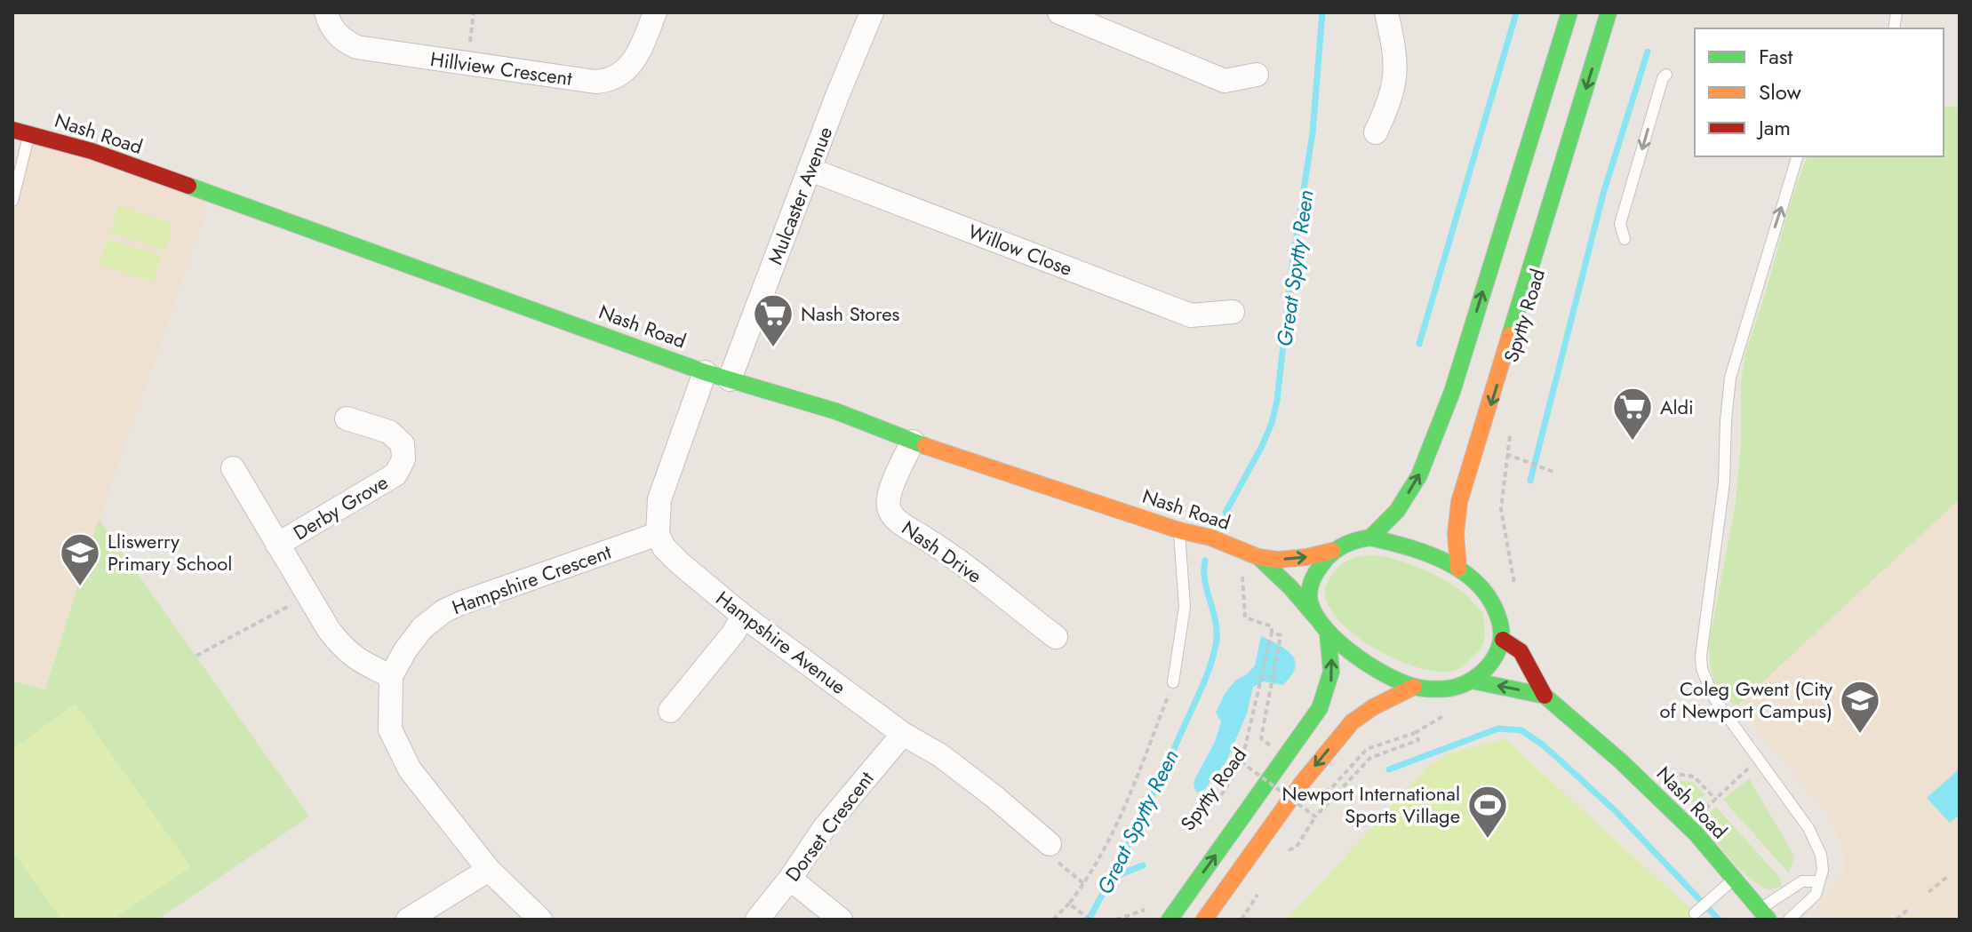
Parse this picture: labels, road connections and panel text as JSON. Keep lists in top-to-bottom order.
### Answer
{
  "streets": {
    "main road": ["Nash Road", "Spytty Road"],
    "street": [
      "Hillview Crescent",
      "Mulcaster Avenue",
      "Willow Close",
      "Derby Grove",
      "Nash Drive",
      "Hampshire Crescent",
      "Hampshire Avenue",
      "Dorset Crescent"
    ]
  },
  "crossings": [
    ["Nash Road", "Mulcaster Avenue"],
    ["Nash Road", "Spytty Road"],
    ["Nash Road", "Nash Drive"],
    ["Mulcaster Avenue", "Willow Close"],
    ["Derby Grove", "Hampshire Crescent"],
    ["Hampshire Crescent", "Hampshire Avenue"],
    ["Hampshire Avenue", "Dorset Crescent"]
  ],
  "water": ["Great Spytty Reen"],
  "places": {
    "supermarket": ["Nash Stores", "Aldi"],
    "school or university": ["Lliswerry Primary School", "Coleg Gwent (City of Newport Campus)"],
    "sports": ["Newport International Sports Village"]
  },
  "legend": ["Fast", "Slow", "Jam"]
}
